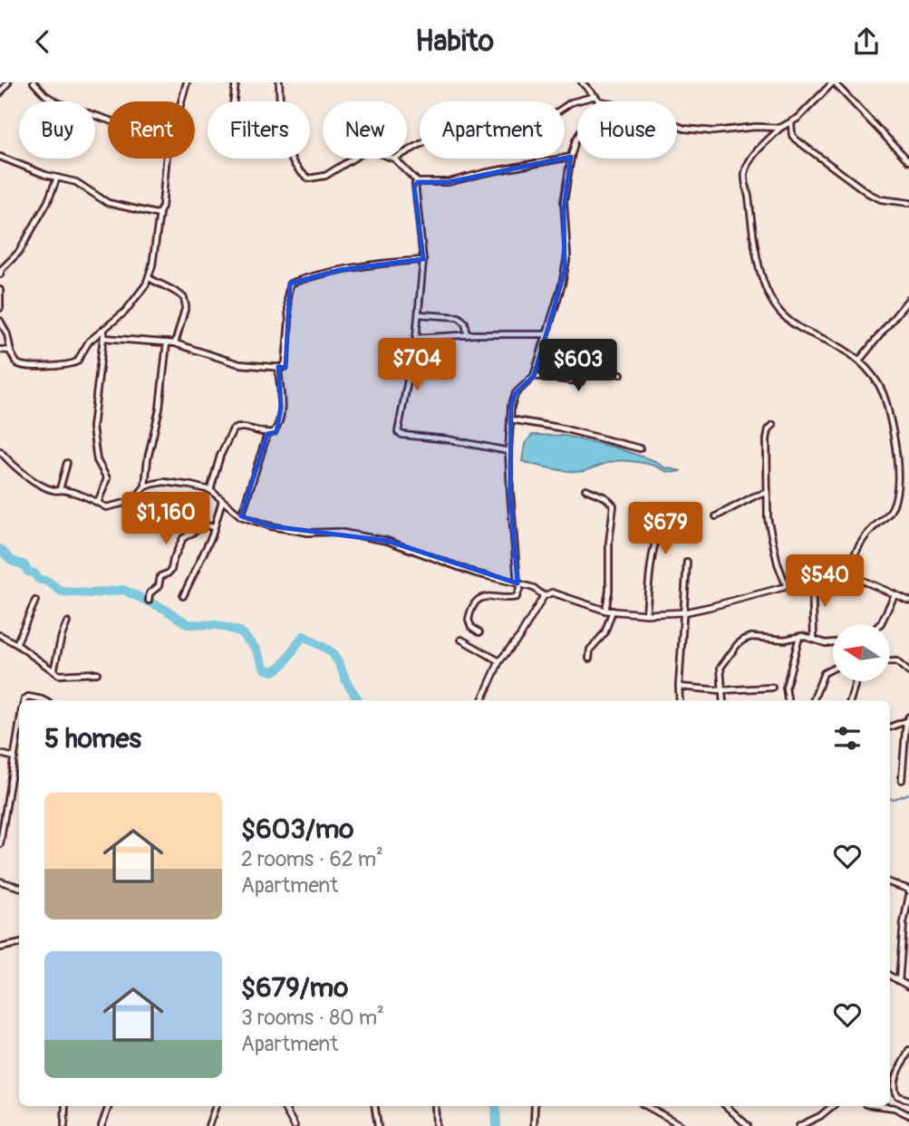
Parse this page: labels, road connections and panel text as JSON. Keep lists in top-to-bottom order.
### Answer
{
  "north": "left",
  "page": {
    "header": "Habito",
    "chip": [
      "Buy",
      "Rent",
      "Filters",
      "New",
      "Apartment",
      "House"
    ],
    "price": [
      "$704",
      "$603",
      "$1,160",
      "$679",
      "$540"
    ],
    "heading": "5 homes",
    "list": [
      {
        "name": "$603/mo",
        "note": "2 rooms · 62 m² · Apartment"
      },
      {
        "name": "$679/mo",
        "note": "3 rooms · 80 m² · Apartment"
      }
    ]
  }
}
